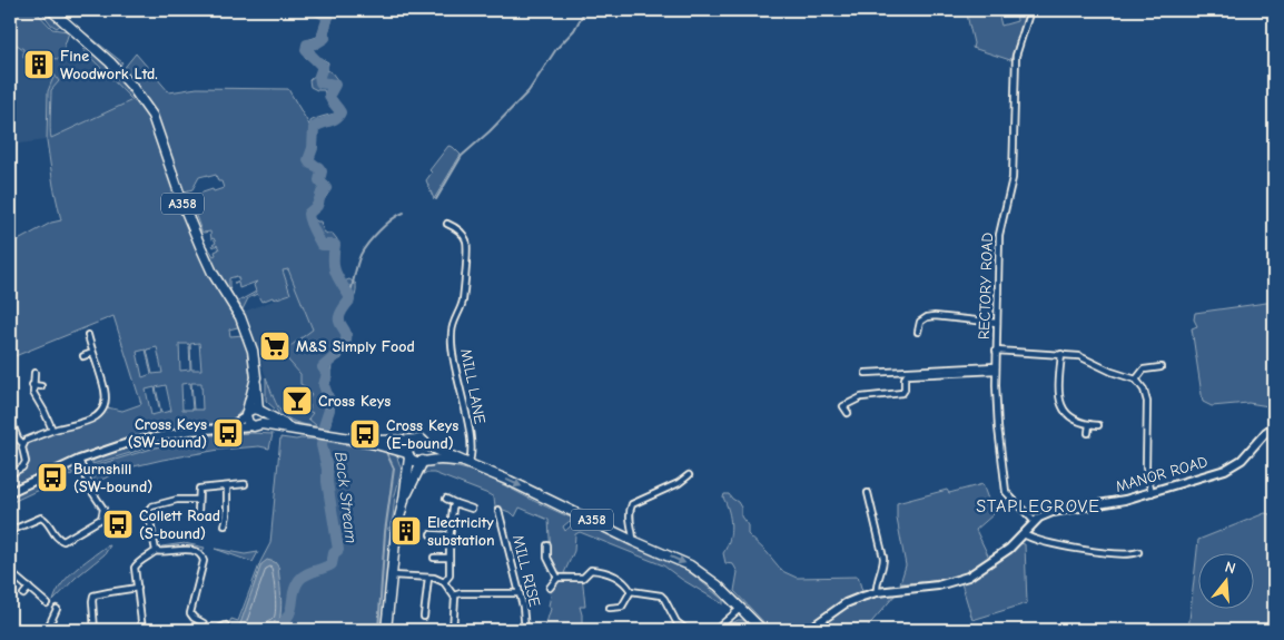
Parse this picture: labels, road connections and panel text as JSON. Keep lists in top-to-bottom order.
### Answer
{
  "streets": {
    "main road": ["A358"],
    "street": [
      "RECTORY ROAD",
      "MILL LANE",
      "MANOR ROAD",
      "MILL RISE"
    ]
  },
  "crossings": [
    ["A358", "MILL LANE"],
    ["RECTORY ROAD", "MANOR ROAD"]
  ],
  "districts": ["STAPLEGROVE"],
  "water": ["Back Stream"],
  "places": {
    "building": ["Fine Woodwork Ltd.", "Electricity substation"],
    "supermarket": ["M&S Simply Food"],
    "bar": ["Cross Keys"],
    "bus stop": [
      "Cross Keys (SW-bound)",
      "Cross Keys (E-bound)",
      "Burnshill (SW-bound)",
      "Collett Road (S-bound)"
    ]
  },
  "north": "top"
}
